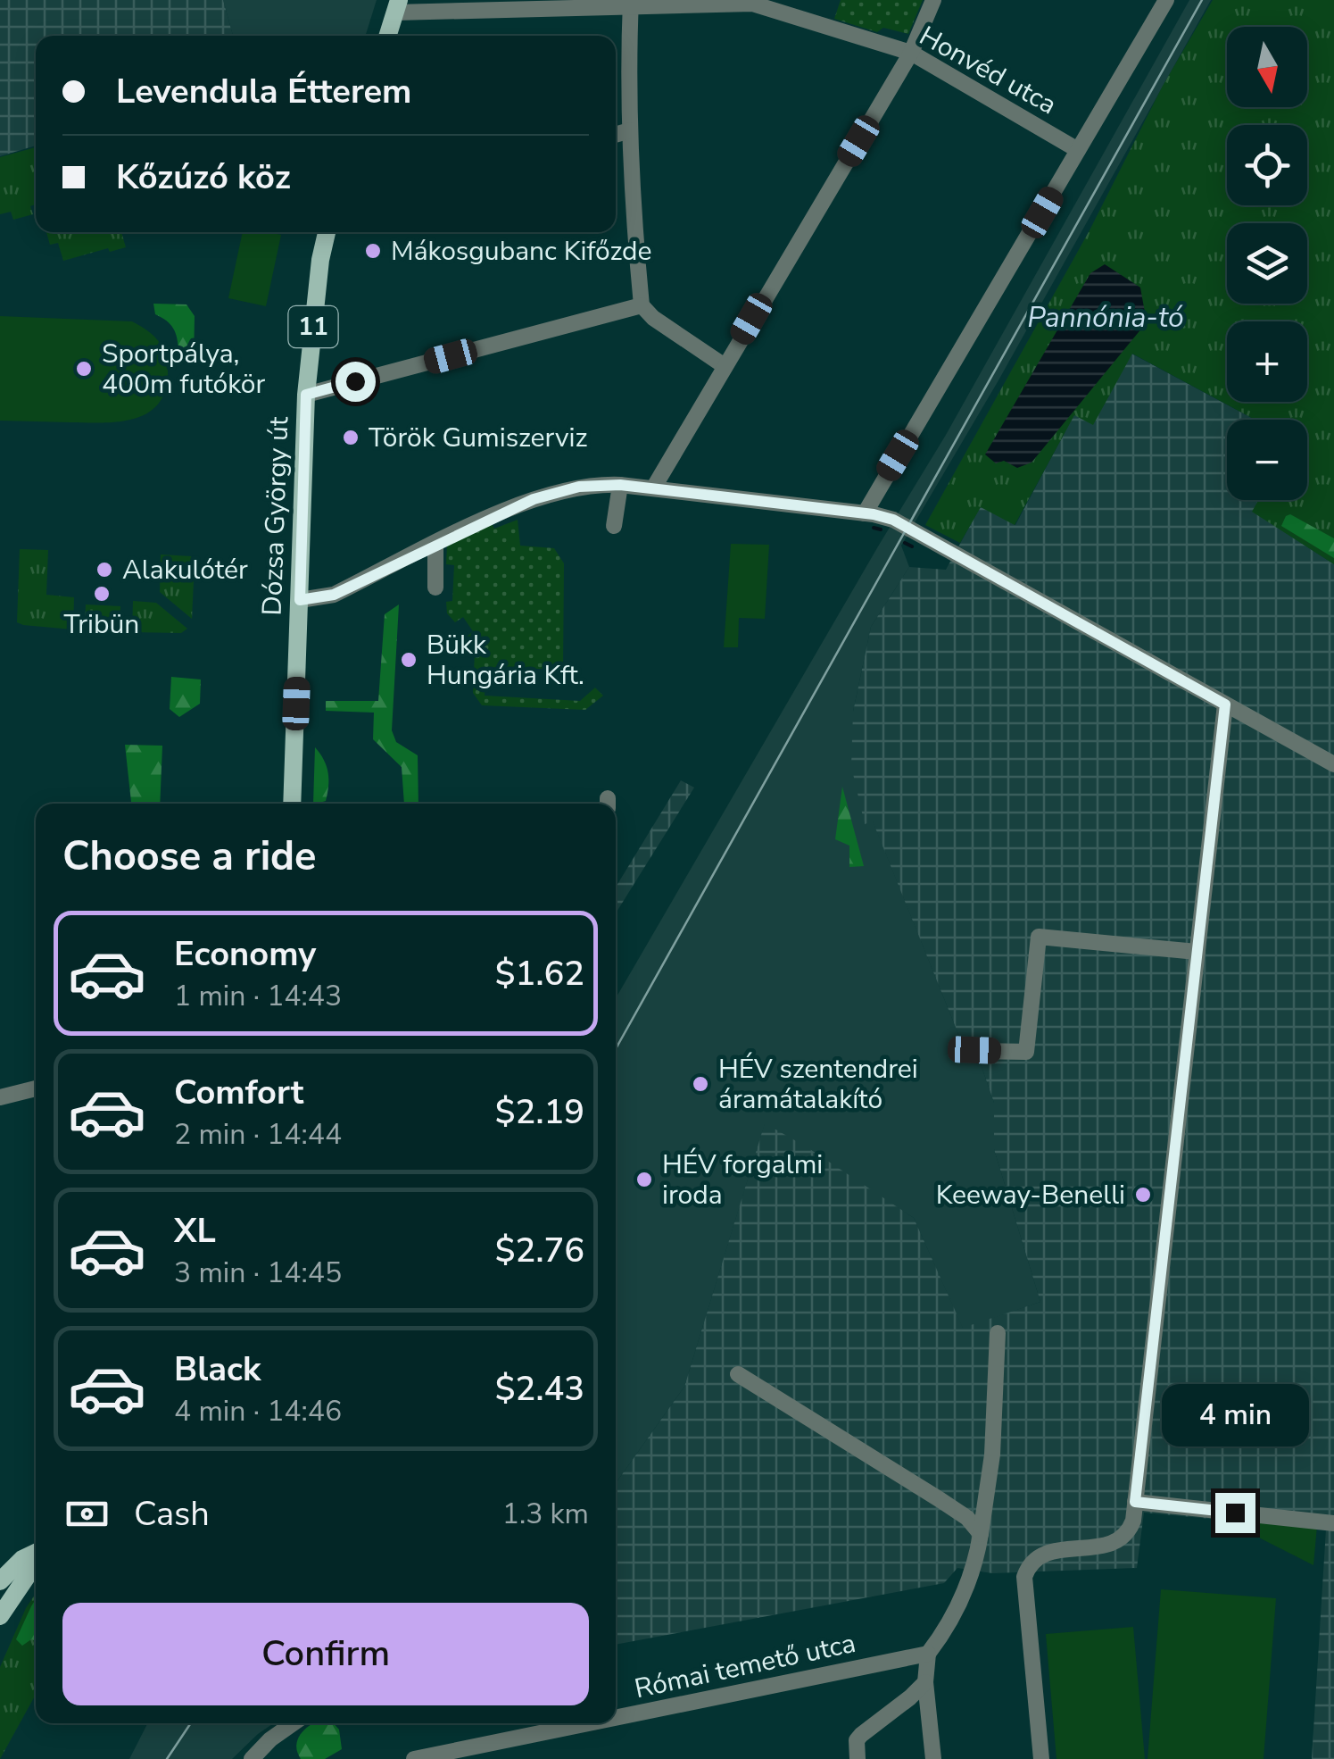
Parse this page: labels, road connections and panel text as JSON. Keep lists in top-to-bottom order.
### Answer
{
  "streets": {
    "main road": ["11", "Dózsa György út"],
    "street": ["Honvéd utca", "Római temető utca"]
  },
  "water": ["Pannónia-tó"],
  "places": [
    "Mákosgubanc Kifőzde",
    "Sportpálya, 400m futókör",
    "Török Gumiszerviz",
    "Alakulótér",
    "Tribün",
    "Bükk Hungária Kft.",
    "HÉV szentendrei áramátalakító",
    "HÉV forgalmi iroda",
    "Keeway-Benelli"
  ],
  "north": "bottom",
  "page": {
    "map_buttons": ["+", "−"],
    "banner": ["Levendula Étterem", "Kőzúzó köz"],
    "heading": "Choose a ride",
    "list": [
      {
        "name": "Economy",
        "note": "1 min · 14:43",
        "value": "$1.62"
      },
      {
        "name": "Comfort",
        "note": "2 min · 14:44",
        "value": "$2.19"
      },
      {
        "name": "XL",
        "note": "3 min · 14:45",
        "value": "$2.76"
      },
      {
        "name": "Black",
        "note": "4 min · 14:46",
        "value": "$2.43"
      }
    ],
    "bubble": "4 min",
    "pay": ["Cash", "1.3 km"],
    "buttons": "Confirm"
  }
}
